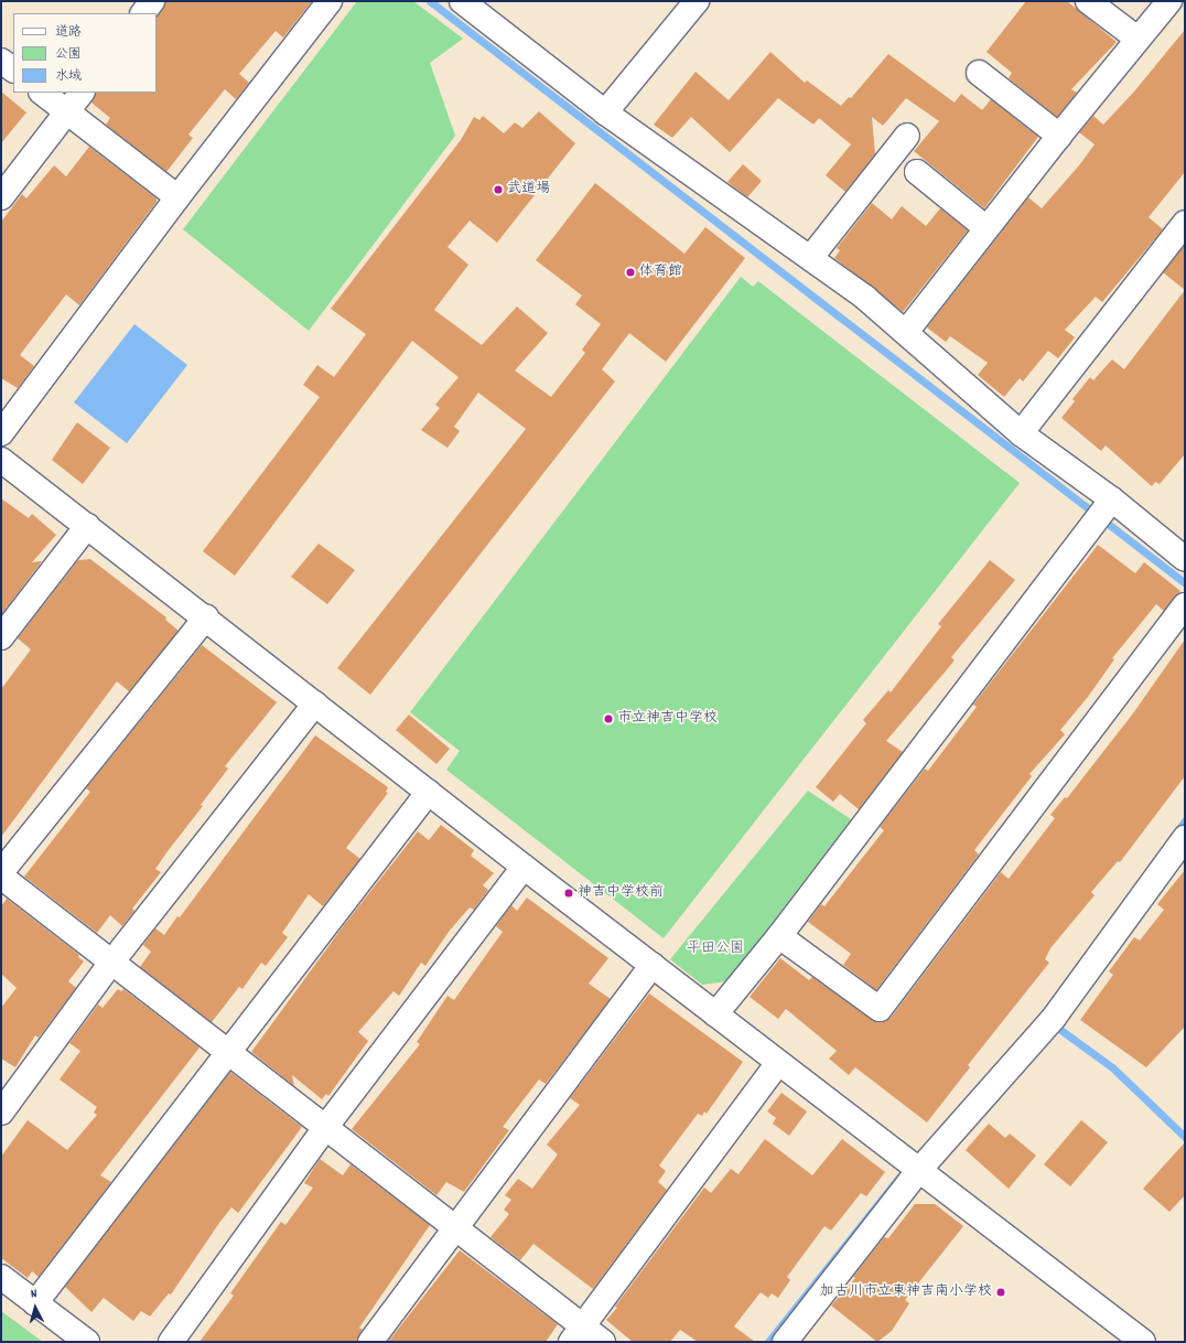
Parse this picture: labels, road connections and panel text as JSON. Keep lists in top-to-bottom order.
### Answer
{
  "parks": ["平田公園"],
  "places": [
    "武道場",
    "体育館",
    "市立神吉中学校",
    "神吉中学校前",
    "加古川市立東神吉南小学校"
  ],
  "legend": ["道路", "公園", "水域"],
  "north": "top"
}
